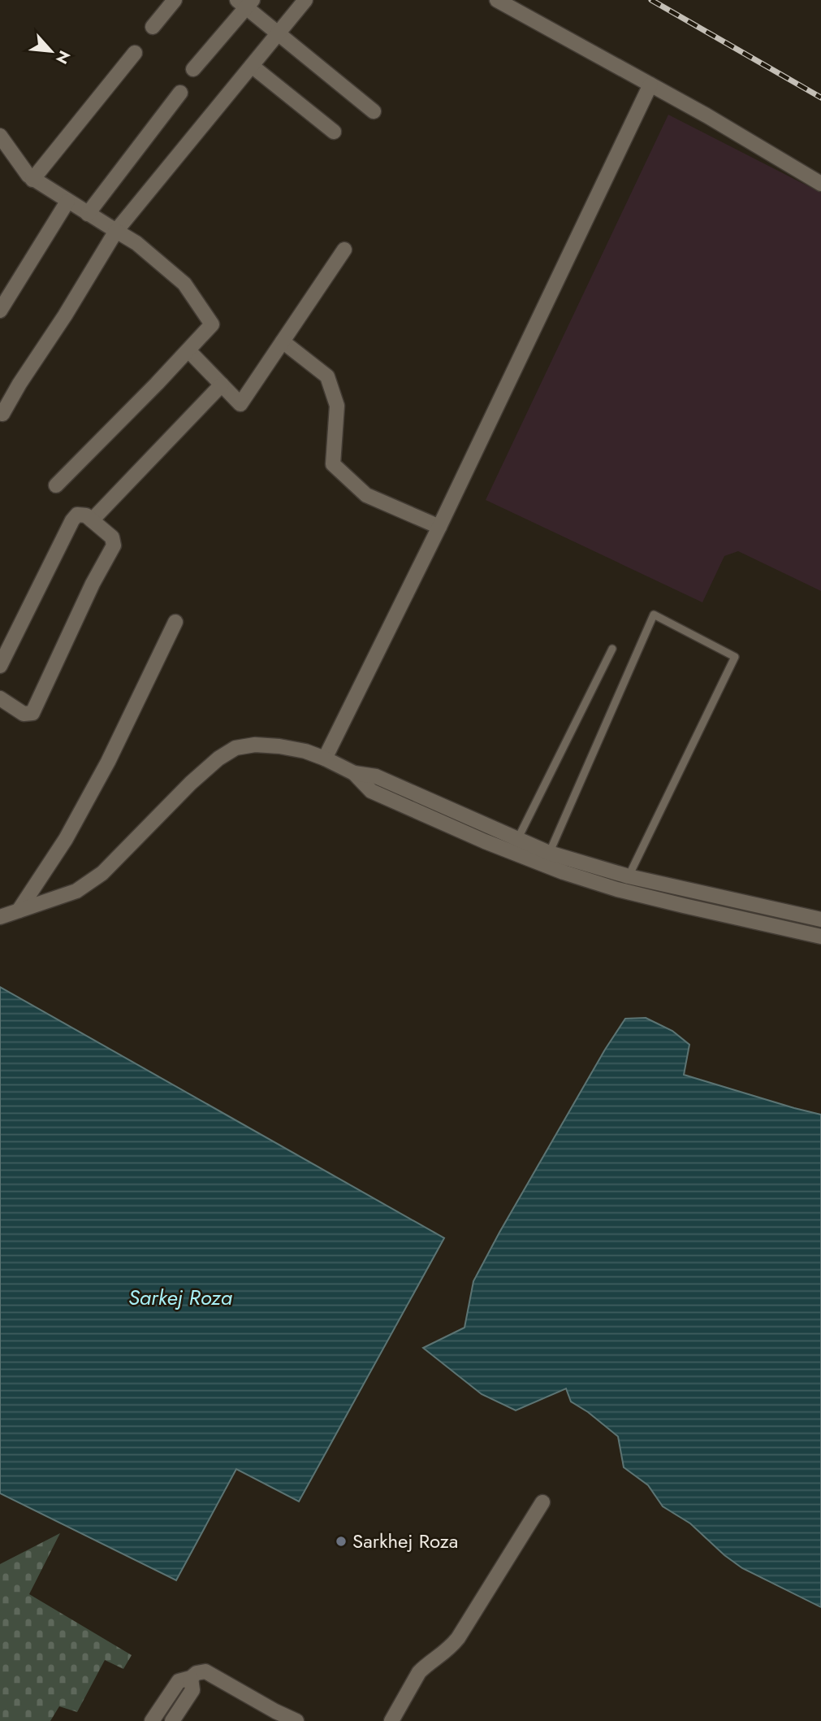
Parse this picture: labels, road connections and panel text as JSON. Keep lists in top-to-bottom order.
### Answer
{
  "water": ["Sarkej Roza"],
  "places": ["Sarkhej Roza"],
  "north": "bottom right"
}
